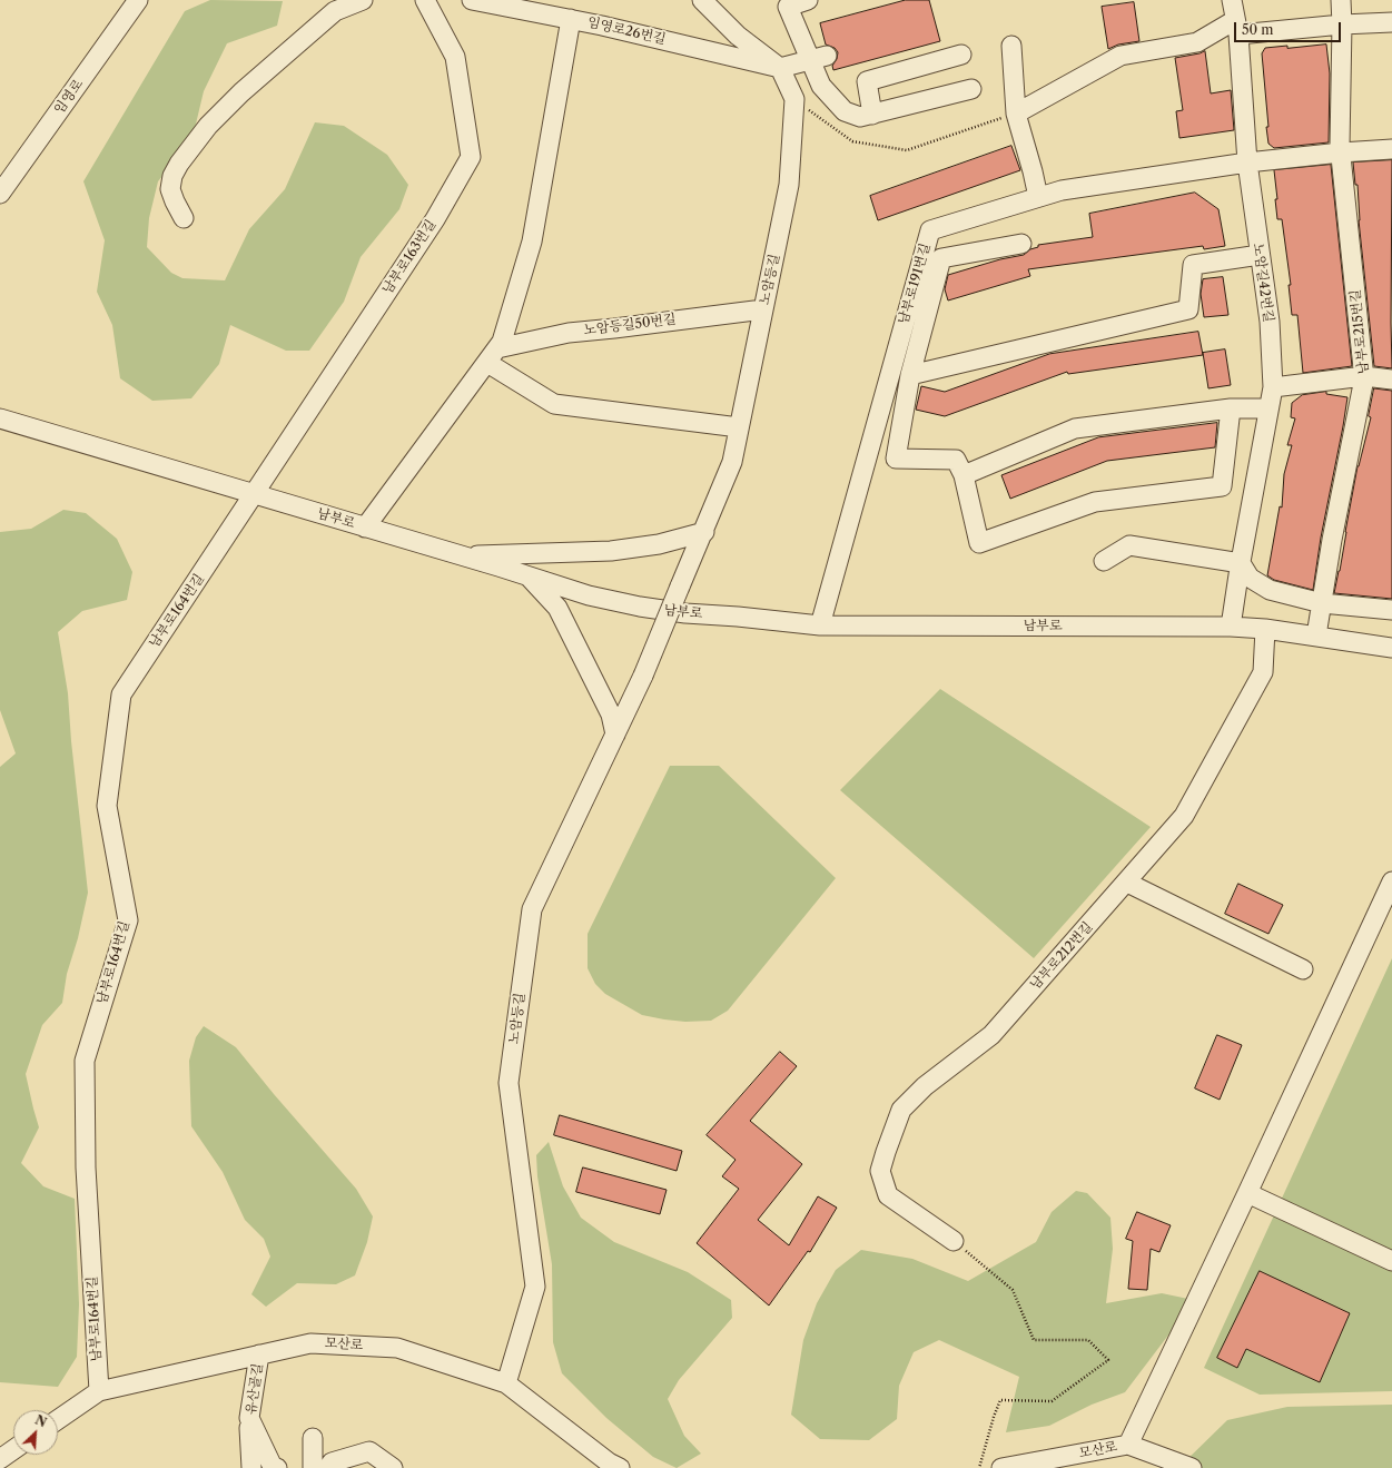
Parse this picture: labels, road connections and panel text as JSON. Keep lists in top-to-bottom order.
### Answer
{
  "streets": {
    "street": [
      "임영로26번길",
      "임영로",
      "남부로163번길",
      "노암등길",
      "노암길42번길",
      "남부로191번길",
      "노암등길50번길",
      "남부로215번길",
      "남부로",
      "남부로164번길",
      "남부로212번길",
      "모산로",
      "유산골길"
    ]
  },
  "crossings": [
    ["임영로26번길", "노암등길"],
    ["남부로163번길", "남부로"],
    ["남부로163번길", "남부로164번길"],
    ["노암등길", "노암등길50번길"],
    ["노암등길", "모산로"],
    ["노암길42번길", "남부로191번길"],
    ["노암길42번길", "남부로"],
    ["남부로191번길", "남부로215번길"],
    ["남부로191번길", "남부로"],
    ["남부로215번길", "남부로"],
    ["남부로", "남부로164번길"],
    ["남부로", "남부로212번길"],
    ["남부로164번길", "모산로"],
    ["모산로", "유산골길"]
  ],
  "scale_bar": "50 m",
  "north": "top right"
}
